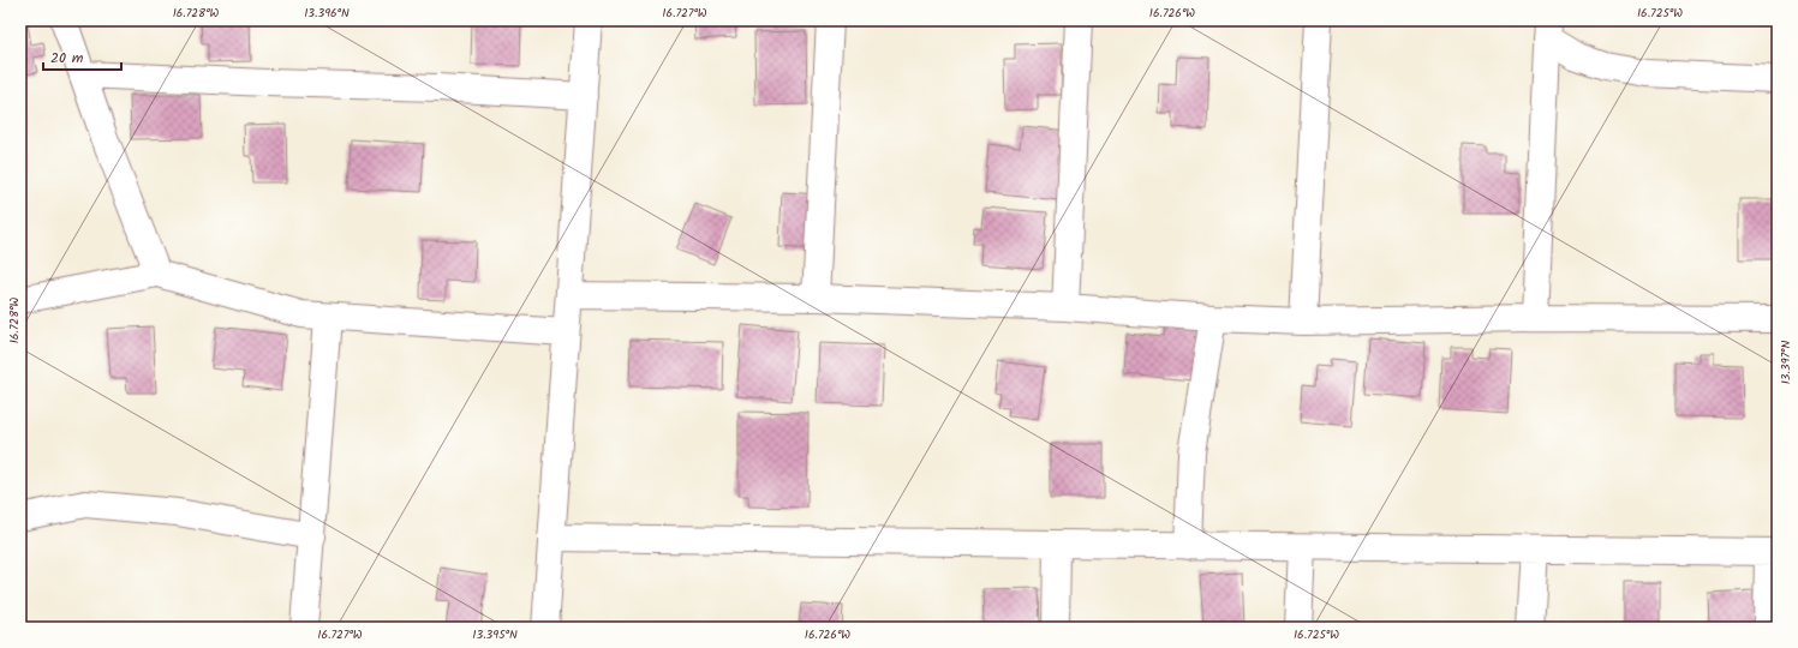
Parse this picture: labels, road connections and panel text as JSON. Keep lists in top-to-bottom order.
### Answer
{
  "scale_bar": "20 m",
  "coordinates": [
    "16.728°W",
    "13.396°N",
    "16.727°W",
    "16.726°W",
    "16.725°W",
    "13.397°N",
    "13.395°N"
  ]
}
